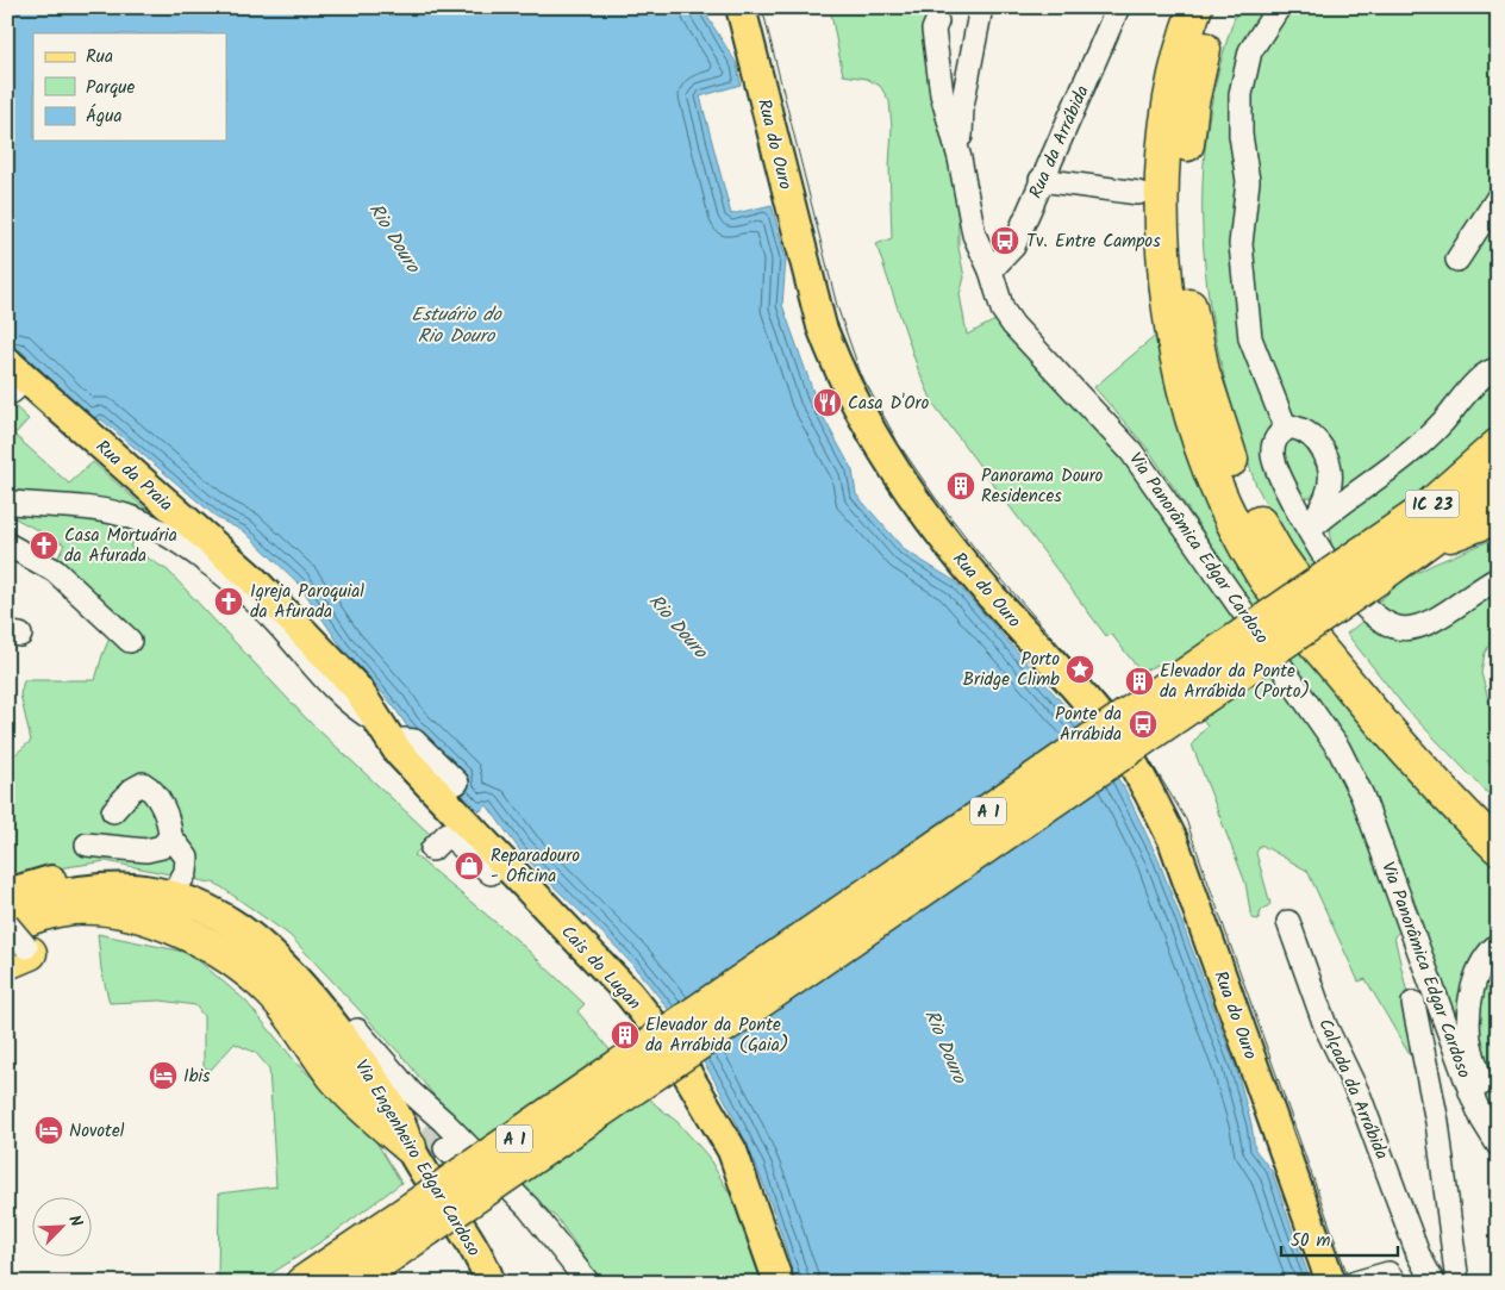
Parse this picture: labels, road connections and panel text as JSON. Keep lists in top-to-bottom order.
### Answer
{
  "streets": {
    "highway": ["IC 23", "A 1"],
    "main road": [
      "Rua do Ouro",
      "Rua da Praia",
      "Cais do Lugan",
      "Via Engenheiro Edgar Cardoso"
    ],
    "street": ["Rua da Arrábida", "Via Panorâmica Edgar Cardoso", "Calçada da Arrábida"]
  },
  "crossings": [
    ["Rua da Arrábida", "Via Panorâmica Edgar Cardoso"],
    ["Rua da Praia", "Cais do Lugan"],
    ["IC 23", "A 1"]
  ],
  "water": ["Rio Douro", "Estuário do Rio Douro"],
  "places": {
    "bus stop": ["Tv. Entre Campos", "Ponte da Arrábida"],
    "restaurant": ["Casa D'Oro"],
    "building": ["Panorama Douro Residences", "Elevador da Ponte da Arrábida (Porto)", "Elevador da Ponte da Arrábida (Gaia)"],
    "church": ["Casa Mortuária da Afurada", "Igreja Paroquial da Afurada"],
    "place": ["Porto Bridge Climb"],
    "shop": ["Reparadouro - Oficina"],
    "hotel": ["Ibis", "Novotel"]
  },
  "legend": ["Rua", "Parque", "Água"],
  "scale_bar": "50 m",
  "north": "top right"
}
